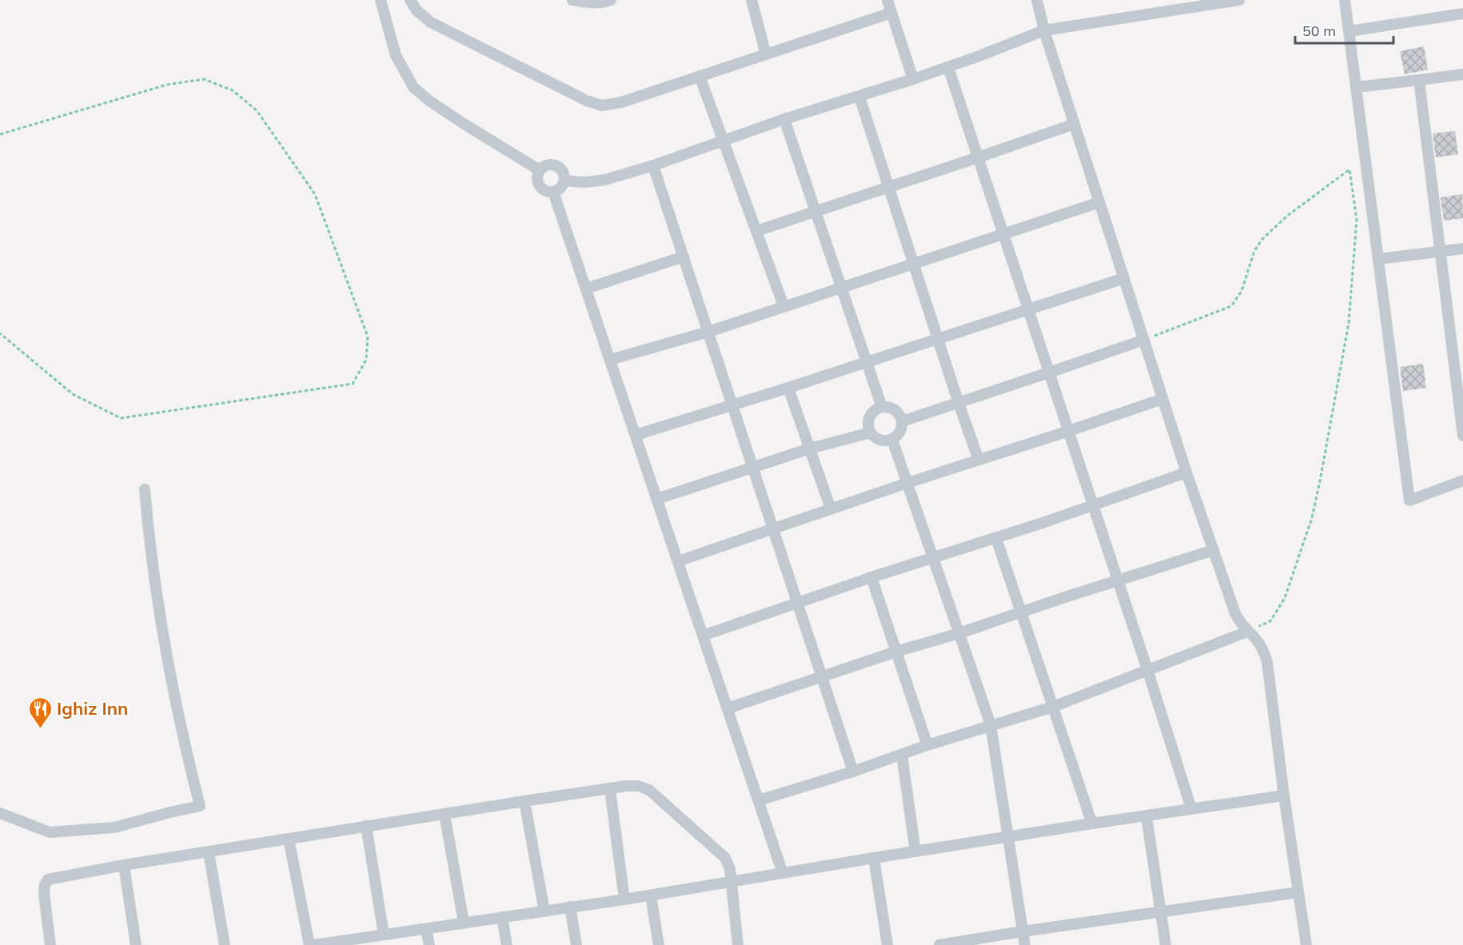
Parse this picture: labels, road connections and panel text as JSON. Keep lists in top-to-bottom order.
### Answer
{
  "places": {
    "restaurant": ["Ighiz Inn"]
  },
  "scale_bar": "50 m"
}
